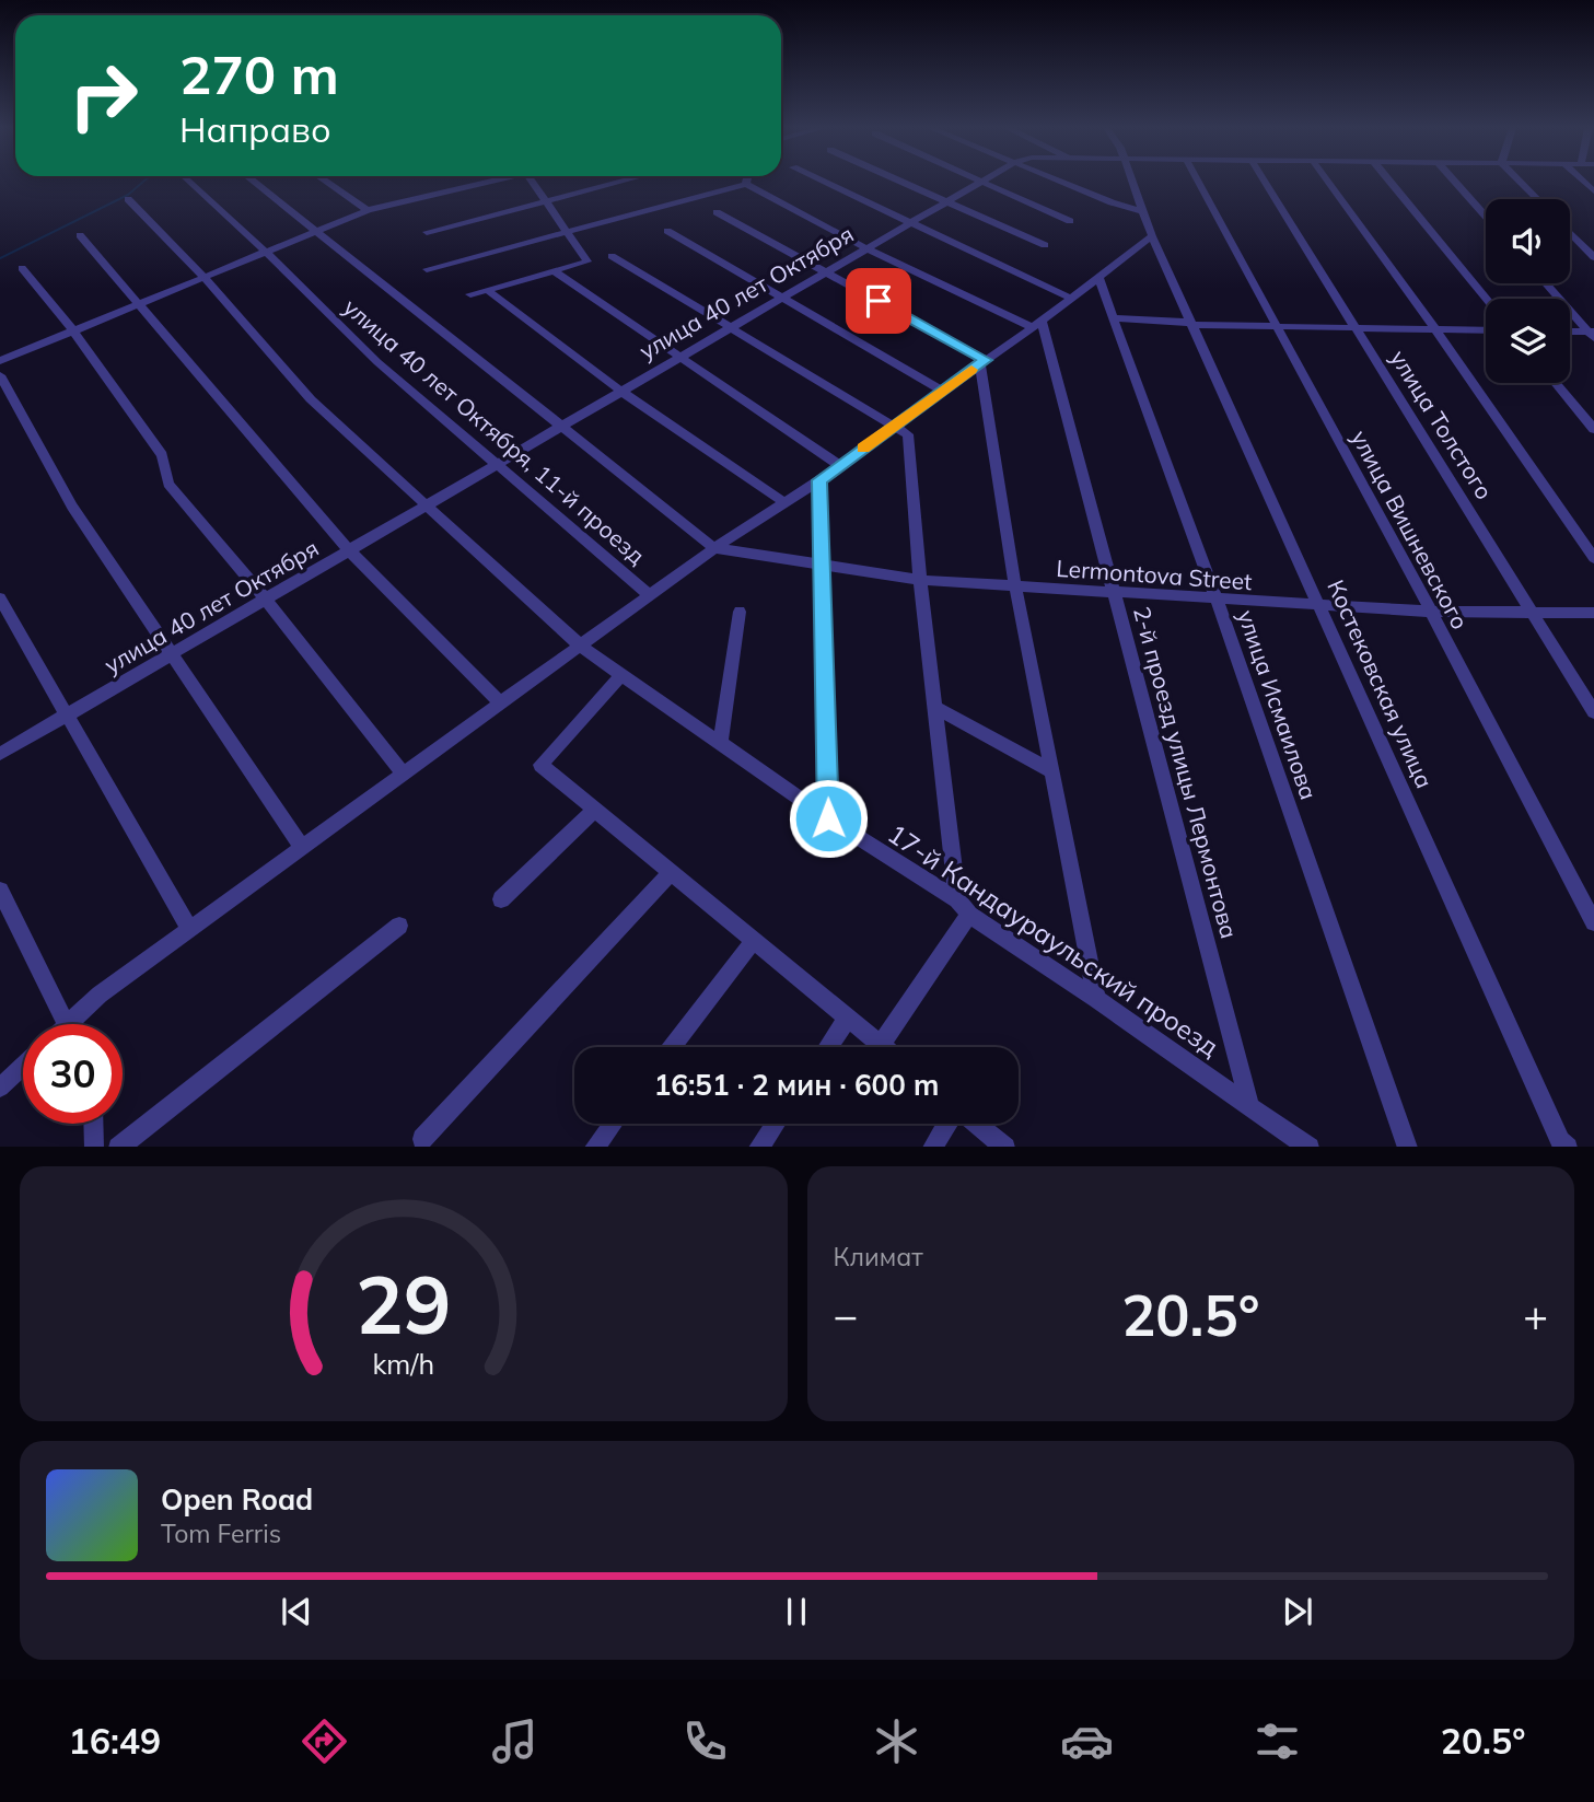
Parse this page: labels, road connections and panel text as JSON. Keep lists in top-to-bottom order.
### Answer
{
  "streets": {
    "street": [
      "улица 40 лет Октября",
      "улица Толстого",
      "улица 40 лет Октября, 11-й проезд",
      "улица Вишневского",
      "Lermontova Street",
      "Костековская улица",
      "улица Исмаилова",
      "2-й проезд улицы Лермонтова",
      "17-й Кандаураульский проезд"
    ]
  },
  "crossings": [
    ["улица 40 лет Октября", "улица 40 лет Октября, 11-й проезд"],
    ["улица 40 лет Октября", "17-й Кандаураульский проезд"],
    ["улица Толстого", "Lermontova Street"],
    ["улица Вишневского", "Lermontova Street"],
    ["Lermontova Street", "Костековская улица"],
    ["Lermontova Street", "улица Исмаилова"],
    ["Lermontova Street", "2-й проезд улицы Лермонтова"],
    ["2-й проезд улицы Лермонтова", "17-й Кандаураульский проезд"]
  ],
  "page": {
    "turn": ["270 m", "Направо"],
    "limit": "30",
    "trip": "16:51 · 2 мин · 600 m",
    "tile": "Климат",
    "heat": ["−", "20.5°", "+"],
    "song": ["Open Road", "Tom Ferris"],
    "tabs": ["16:49", "20.5°"],
    "gauge": ["29", "km/h"]
  }
}
